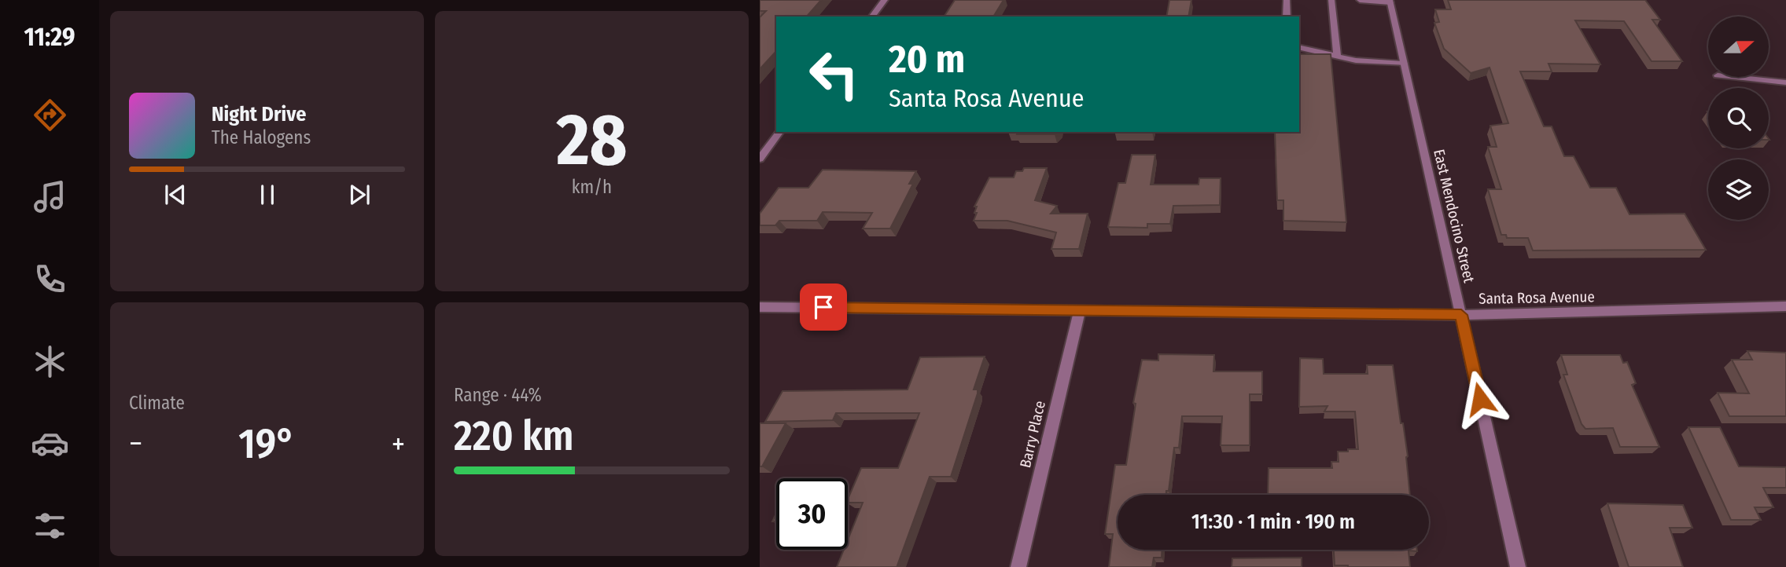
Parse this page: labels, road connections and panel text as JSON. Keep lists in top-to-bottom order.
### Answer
{
  "streets": {
    "street": ["East Mendocino Street", "Santa Rosa Avenue", "Barry Place"]
  },
  "crossings": [
    ["East Mendocino Street", "Santa Rosa Avenue"],
    ["Santa Rosa Avenue", "Barry Place"]
  ],
  "north": "right",
  "page": {
    "tabs": "11:29",
    "tile": [
      ["28", "km/h"],
      "Climate",
      ["Range · 44%", "220 km"]
    ],
    "turn": ["20 m", "Santa Rosa Avenue"],
    "song": ["Night Drive", "The Halogens"],
    "heat": ["−", "19°", "+"],
    "limit": "30",
    "trip": "11:30 · 1 min · 190 m"
  }
}
